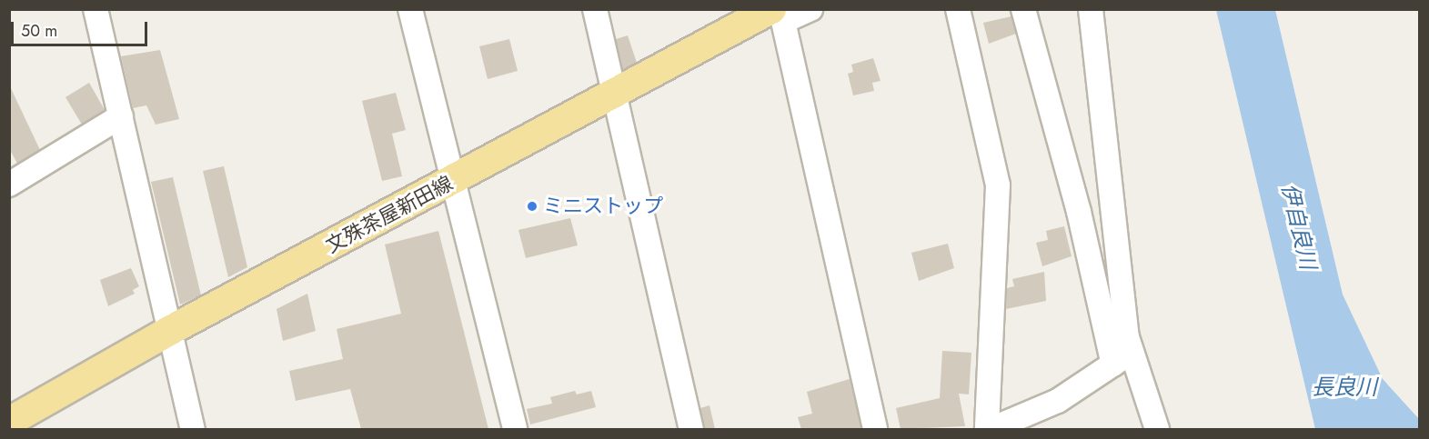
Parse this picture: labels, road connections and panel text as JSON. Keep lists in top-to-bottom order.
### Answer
{
  "streets": {
    "main road": ["文殊茶屋新田線"]
  },
  "water": ["伊自良川", "長良川"],
  "places": ["ミニストップ"],
  "scale_bar": "50 m"
}
